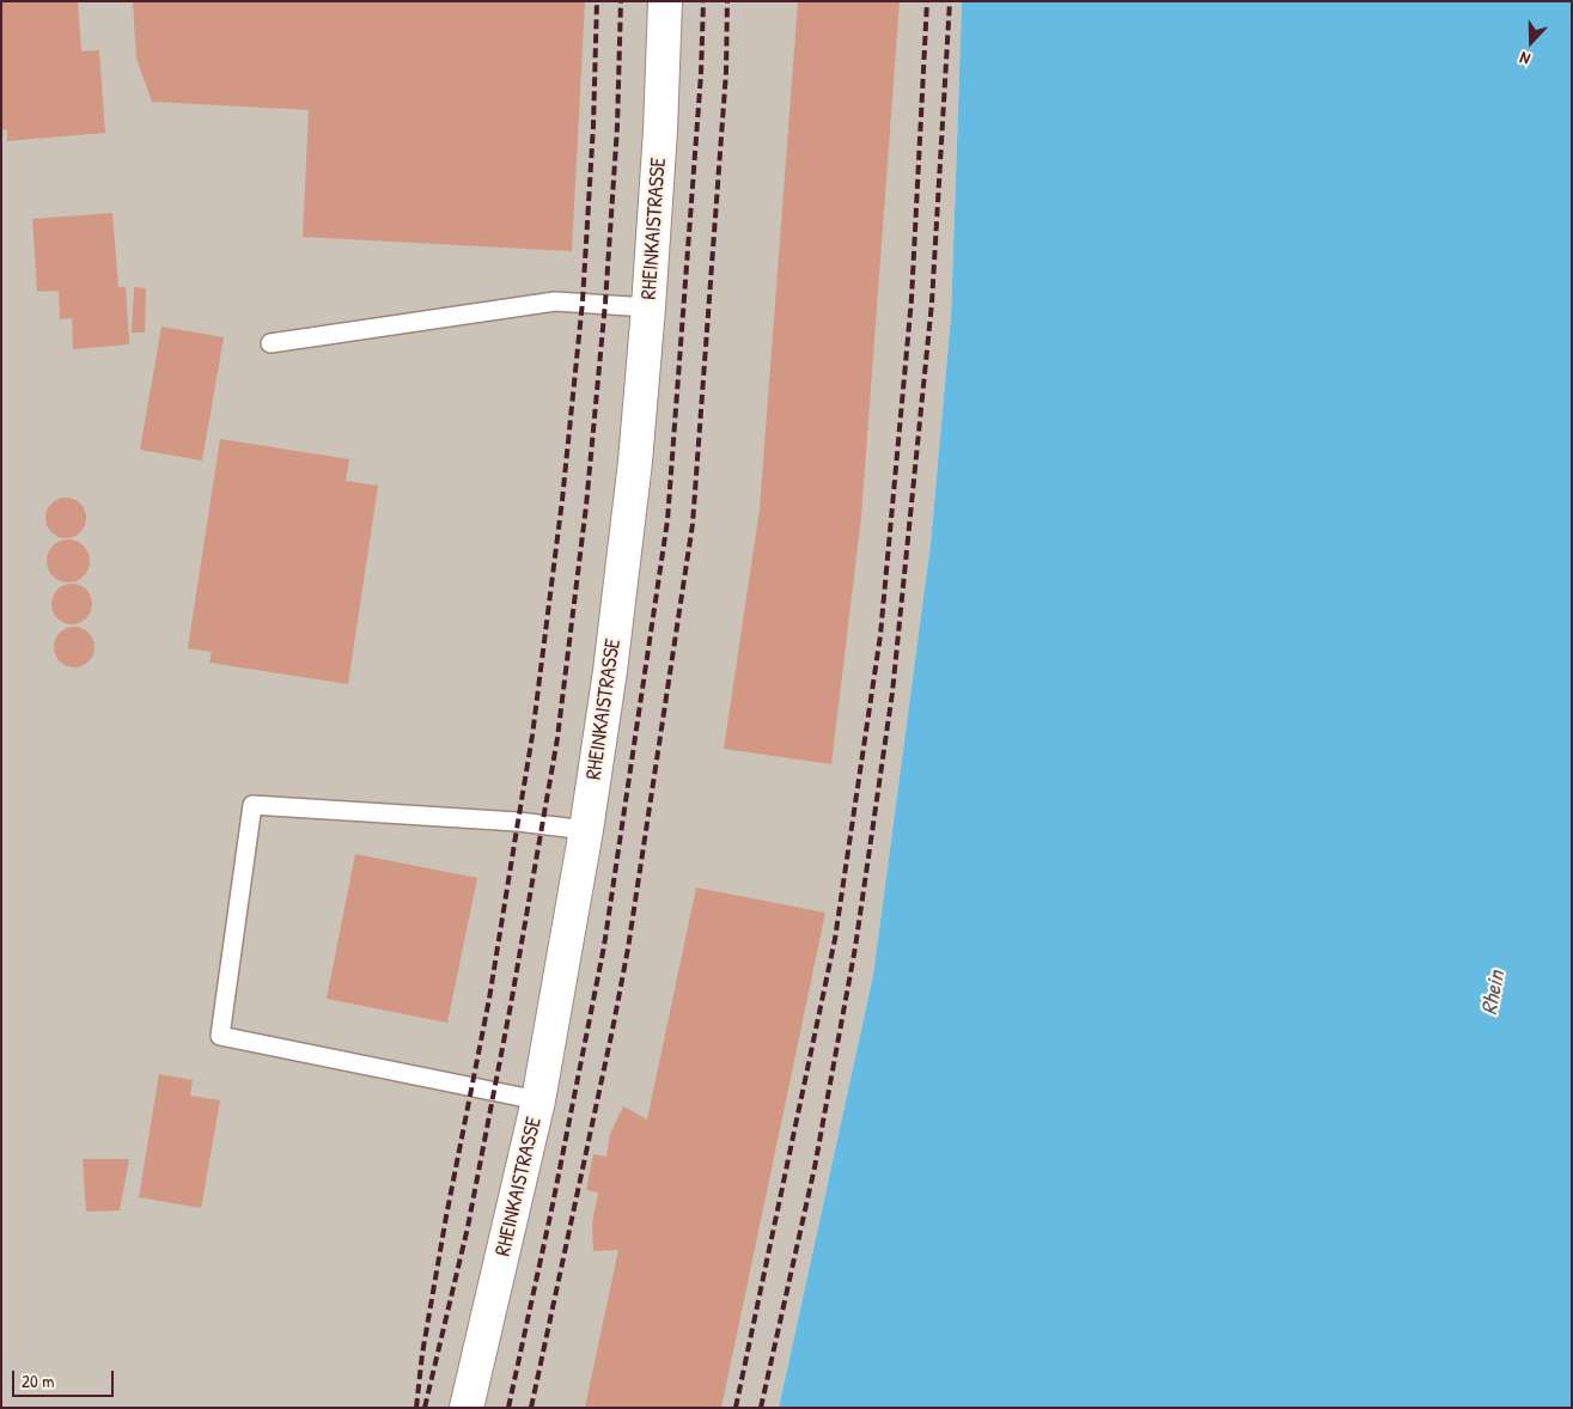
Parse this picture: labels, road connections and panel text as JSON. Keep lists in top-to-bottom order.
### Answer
{
  "streets": {
    "street": ["RHEINKAISTRASSE"]
  },
  "water": ["Rhein"],
  "scale_bar": "20 m",
  "north": "bottom"
}
